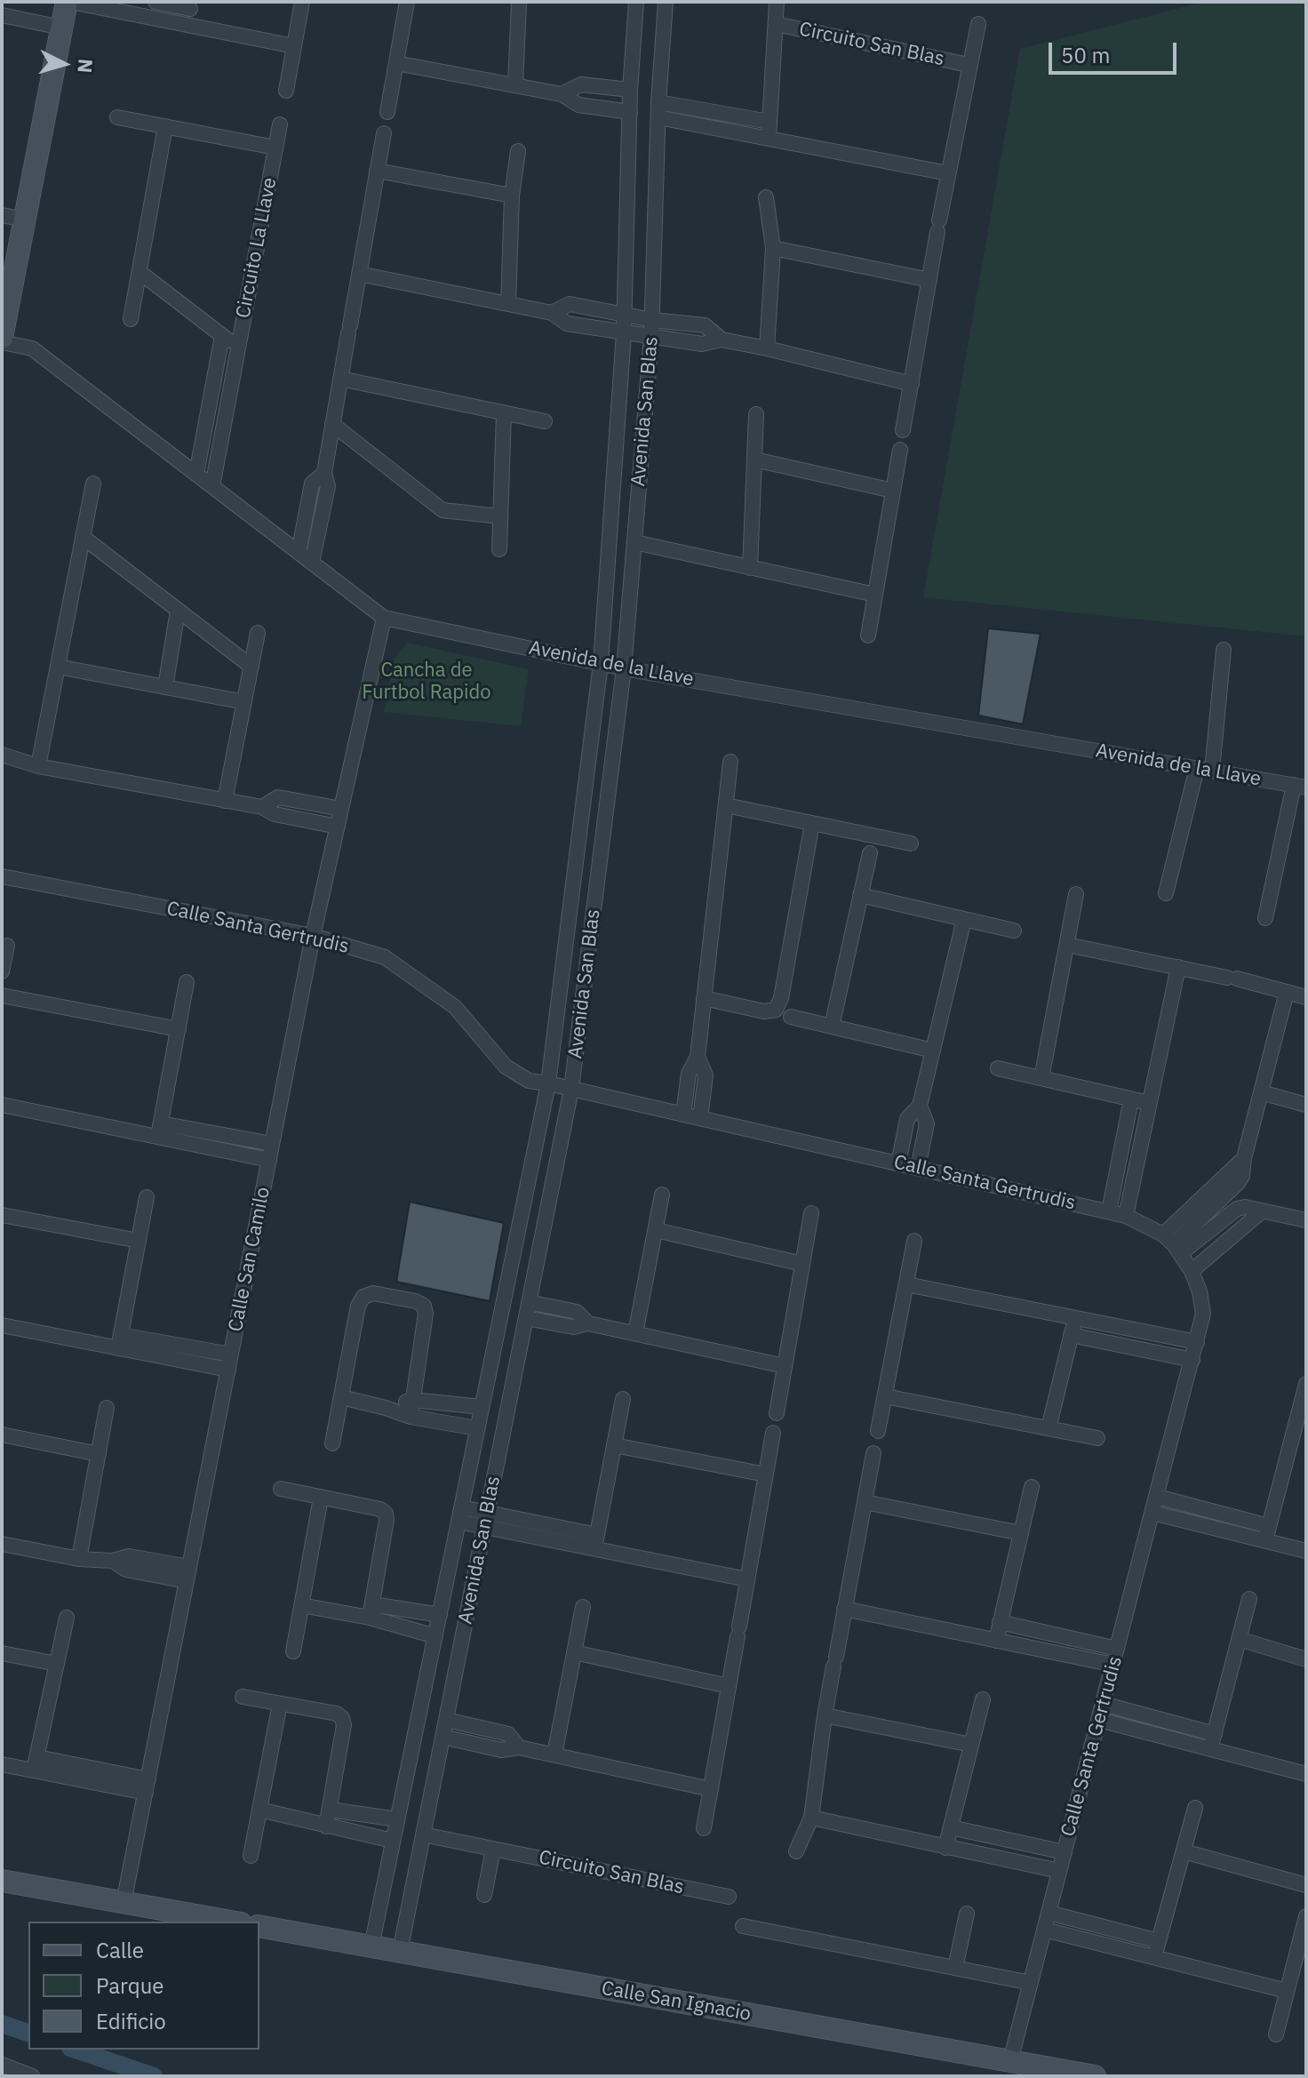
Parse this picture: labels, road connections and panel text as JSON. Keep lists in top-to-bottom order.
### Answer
{
  "streets": {
    "street": [
      "Circuito San Blas",
      "Circuito La Llave",
      "Avenida San Blas",
      "Avenida de la Llave",
      "Calle Santa Gertrudis",
      "Calle San Camilo",
      "Calle San Ignacio"
    ]
  },
  "crossings": [
    ["Circuito San Blas", "Avenida San Blas"],
    ["Circuito La Llave", "Avenida de la Llave"],
    ["Avenida San Blas", "Avenida de la Llave"],
    ["Avenida San Blas", "Calle Santa Gertrudis"],
    ["Avenida San Blas", "Calle San Ignacio"],
    ["Avenida de la Llave", "Calle San Camilo"],
    ["Calle Santa Gertrudis", "Calle San Camilo"],
    ["Calle Santa Gertrudis", "Calle San Ignacio"]
  ],
  "parks": ["Cancha de Furtbol Rapido"],
  "legend": ["Calle", "Parque", "Edificio"],
  "scale_bar": "50 m",
  "north": "right"
}
